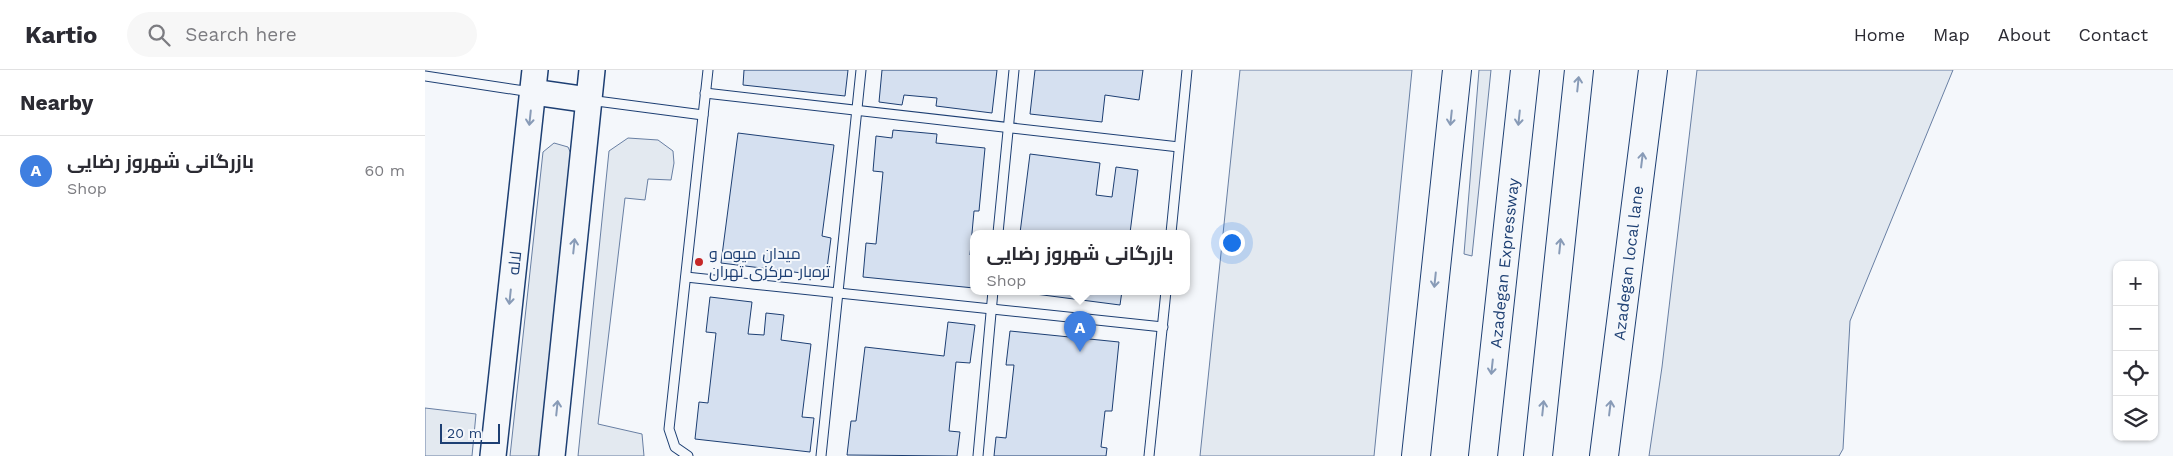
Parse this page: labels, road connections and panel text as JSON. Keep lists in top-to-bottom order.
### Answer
{
  "streets": {
    "main road": ["Azadegan Expressway", "Azadegan local lane"],
    "street": ["لاله"]
  },
  "places": ["میدان میوه و تره‌بار مرکزی تهران"],
  "scale_bar": "20 m",
  "page": {
    "header": "Kartio",
    "search": "Search here",
    "nav": [
      "Home",
      "Map",
      "About",
      "Contact"
    ],
    "heading": "Nearby",
    "list": [
      {
        "mark": "A",
        "name": "بازرگانی شهروز رضایی",
        "note": "Shop",
        "value": "60 m"
      }
    ],
    "popup": ["بازرگانی شهروز رضایی", "Shop"],
    "map_buttons": ["+", "−"],
    "pins": "A",
    "scale": "20 m"
  }
}
